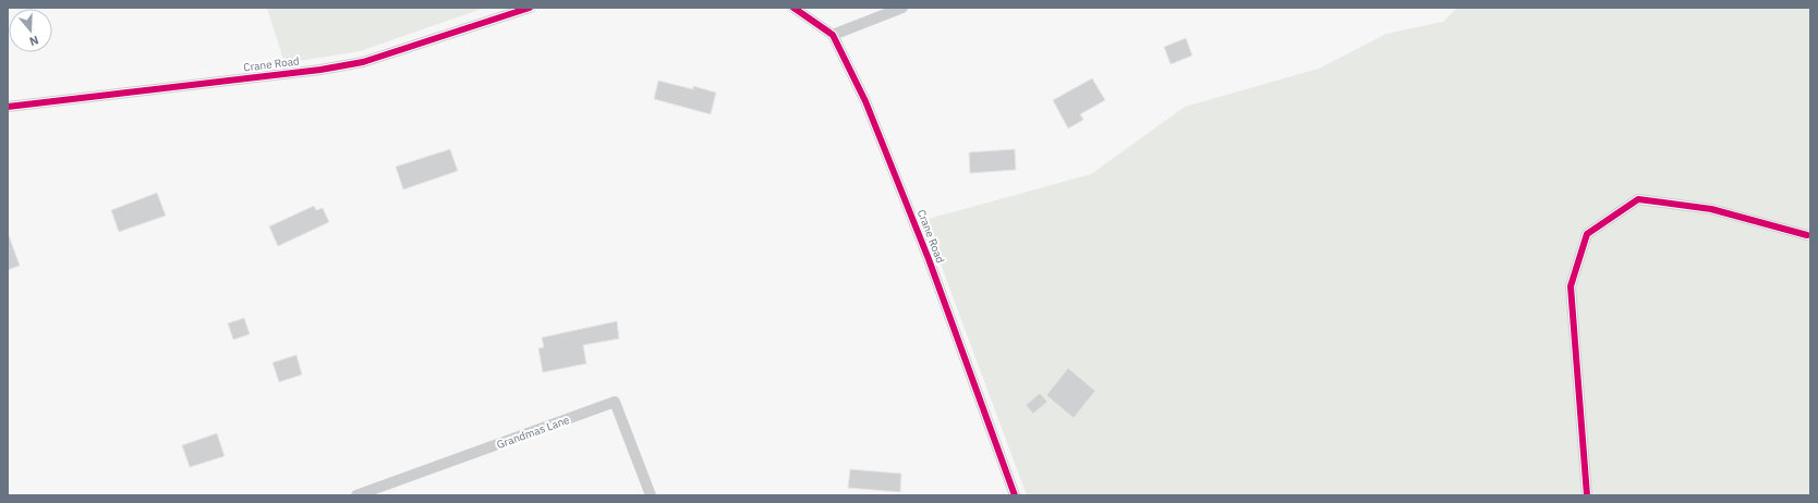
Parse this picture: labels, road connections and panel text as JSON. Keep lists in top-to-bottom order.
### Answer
{
  "streets": {
    "street": ["Crane Road", "Grandmas Lane"]
  },
  "north": "bottom"
}
